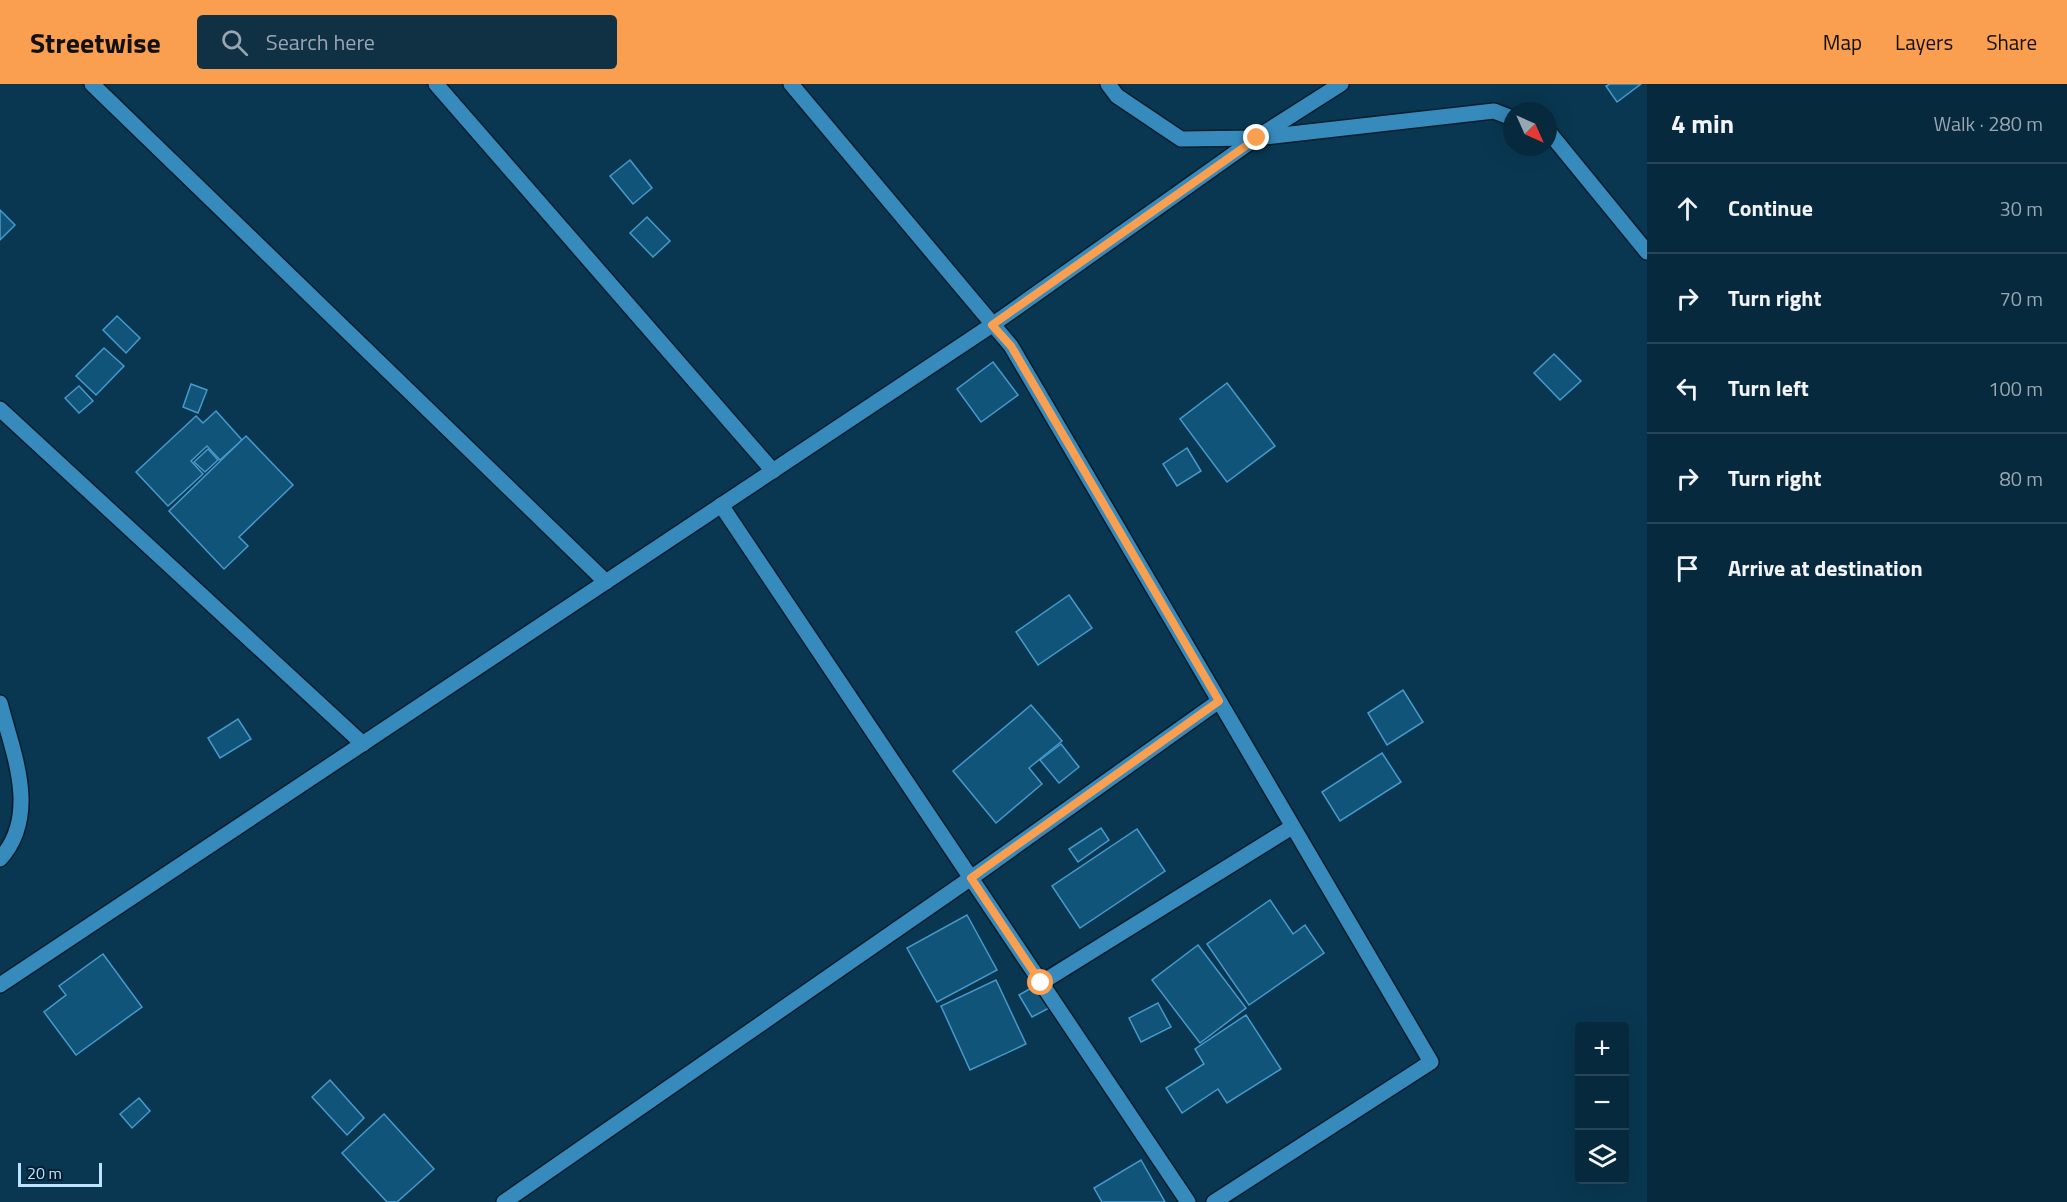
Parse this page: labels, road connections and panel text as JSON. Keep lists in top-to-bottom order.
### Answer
{
  "scale_bar": "20 m",
  "north": "bottom right",
  "page": {
    "header": "Streetwise",
    "search": "Search here",
    "nav": ["Map", "Layers", "Share"],
    "heading": ["4 min", "Walk · 280 m"],
    "list": [
      ["Continue", "30 m"],
      ["Turn right", "70 m"],
      ["Turn left", "100 m"],
      ["Turn right", "80 m"],
      "Arrive at destination"
    ],
    "map_buttons": ["+", "−"],
    "scale": "20 m"
  }
}
